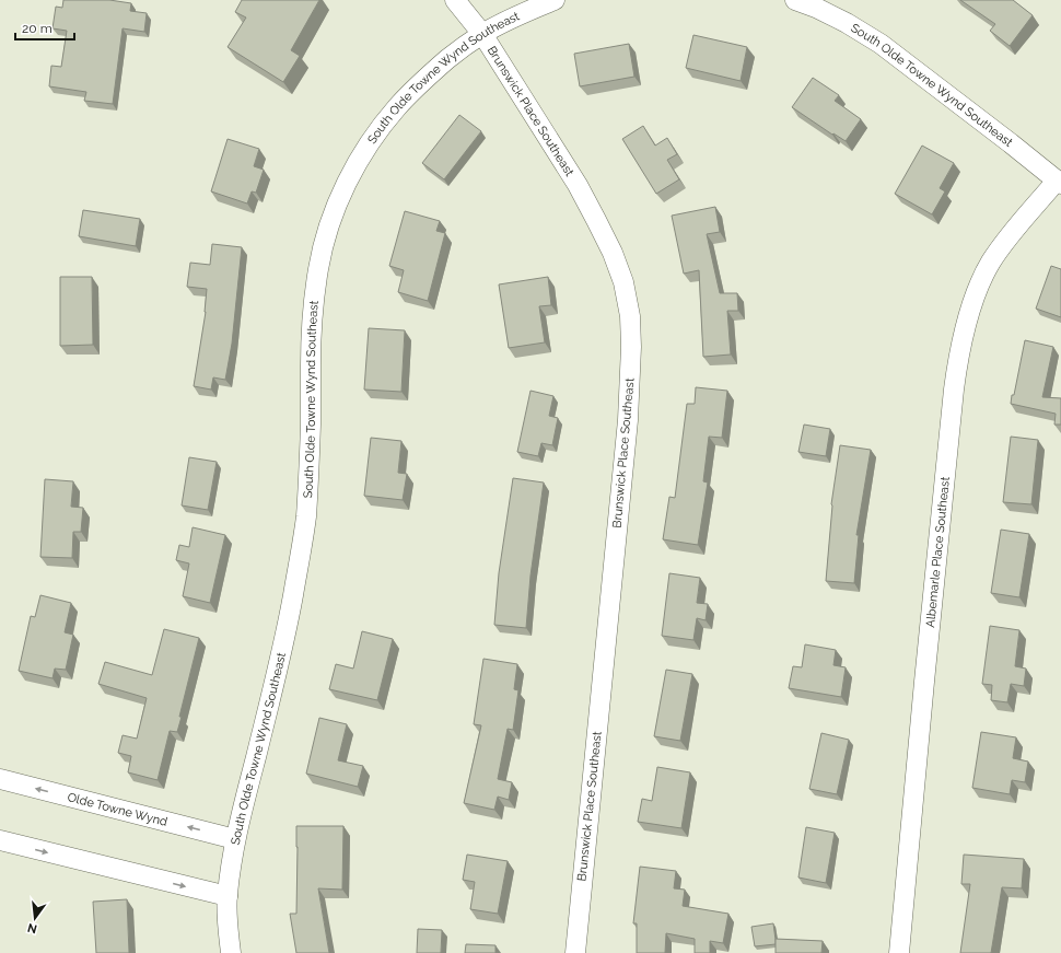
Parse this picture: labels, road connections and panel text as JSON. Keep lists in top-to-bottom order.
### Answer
{
  "streets": {
    "street": [
      "South Olde Towne Wynd Southeast",
      "Brunswick Place Southeast",
      "Albemarle Place Southeast",
      "Olde Towne Wynd"
    ]
  },
  "crossings": [
    ["South Olde Towne Wynd Southeast", "Brunswick Place Southeast"],
    ["South Olde Towne Wynd Southeast", "Albemarle Place Southeast"],
    ["South Olde Towne Wynd Southeast", "Olde Towne Wynd"]
  ],
  "scale_bar": "20 m",
  "north": "bottom"
}
